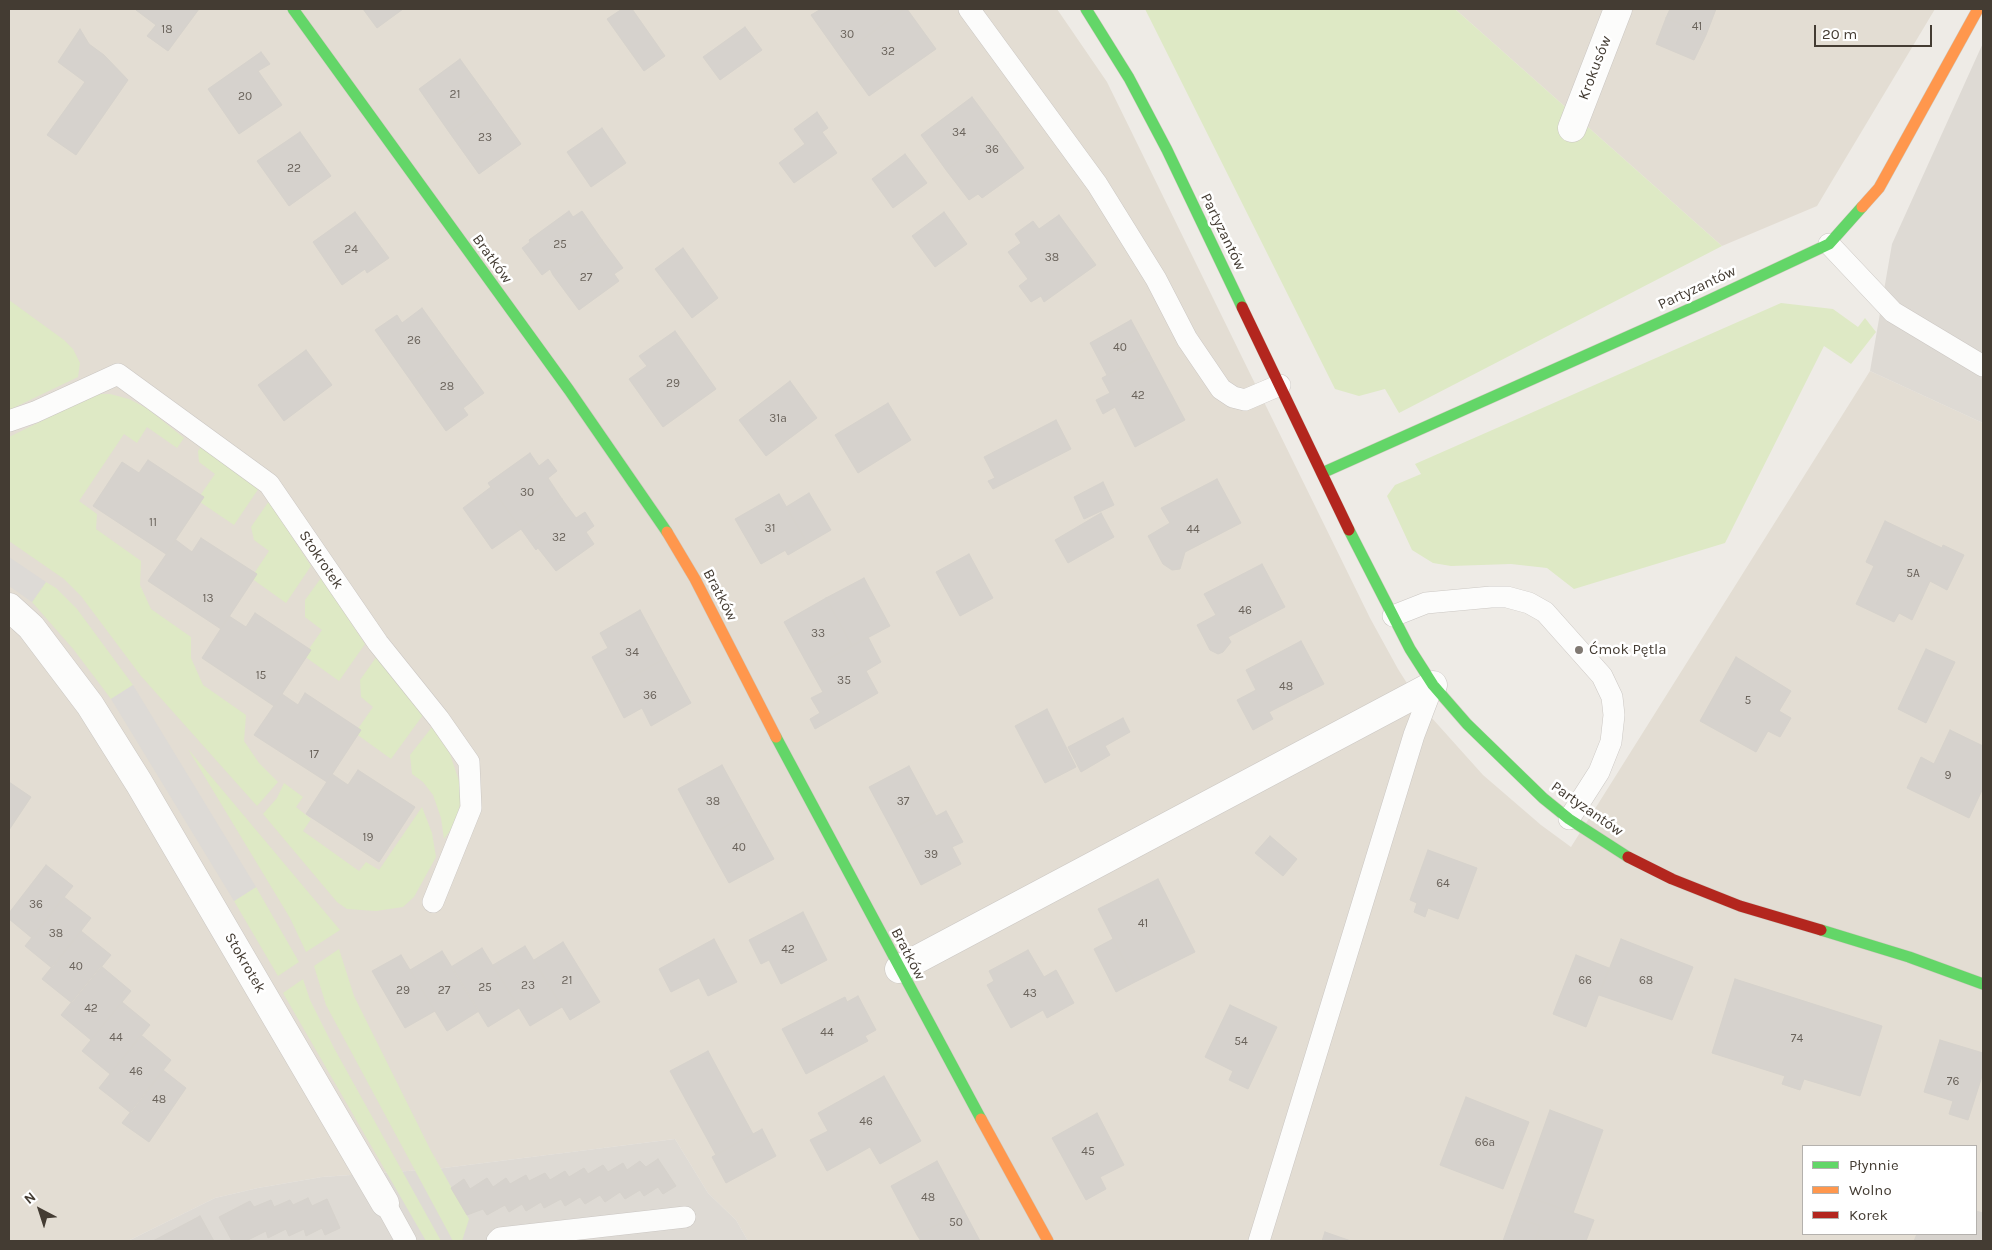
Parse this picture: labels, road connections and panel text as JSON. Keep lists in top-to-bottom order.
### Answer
{
  "streets": {
    "street": [
      "Krokusów",
      "Partyzantów",
      "Bratków",
      "Stokrotek"
    ]
  },
  "places": ["Ćmok Pętla"],
  "house_numbers": [
    "41",
    "18",
    "30",
    "32",
    "21",
    "20",
    "34",
    "23",
    "36",
    "22",
    "25",
    "24",
    "38",
    "27",
    "26",
    "40",
    "29",
    "28",
    "42",
    "31a",
    "30",
    "11",
    "31",
    "44",
    "32",
    "5A",
    "13",
    "46",
    "33",
    "34",
    "15",
    "35",
    "48",
    "36",
    "5",
    "17",
    "9",
    "38",
    "37",
    "19",
    "40",
    "39",
    "64",
    "36",
    "41",
    "38",
    "42",
    "40",
    "21",
    "66",
    "68",
    "23",
    "25",
    "29",
    "27",
    "43",
    "42",
    "44",
    "44",
    "74",
    "54",
    "46",
    "76",
    "48",
    "46",
    "66a",
    "45",
    "48",
    "50"
  ],
  "legend": ["Płynnie", "Wolno", "Korek"],
  "scale_bar": "20 m",
  "north": "top left"
}
